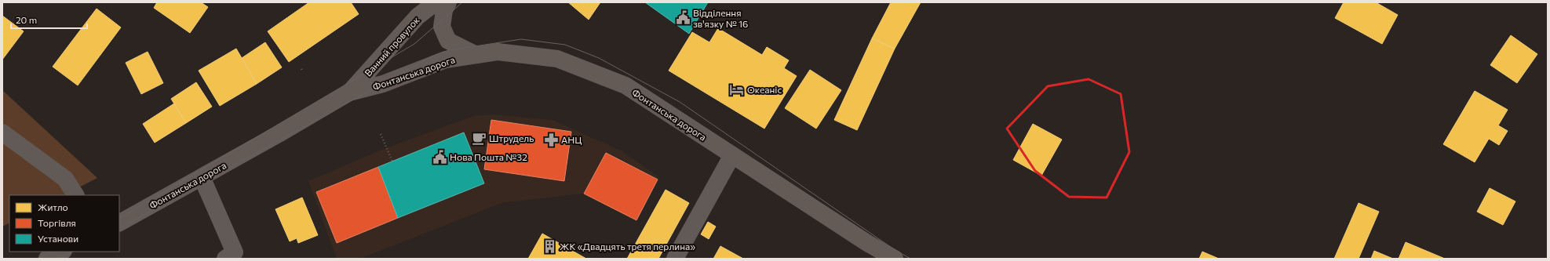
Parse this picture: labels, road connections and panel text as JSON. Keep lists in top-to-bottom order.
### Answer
{
  "streets": {
    "main road": ["Ванний провулок", "Фонтанська дорога"]
  },
  "crossings": [
    ["Ванний провулок", "Фонтанська дорога"]
  ],
  "places": {
    "public building": ["Відділення зв'язку № 16", "Нова Пошта №32"],
    "hotel": ["Океаніс"],
    "cafe": ["Штрудель"],
    "pharmacy": ["АНЦ"],
    "building": ["ЖК «Двадцять третя перлина»"]
  },
  "legend": ["Житло", "Торгівля", "Установи"],
  "scale_bar": "20 m"
}
